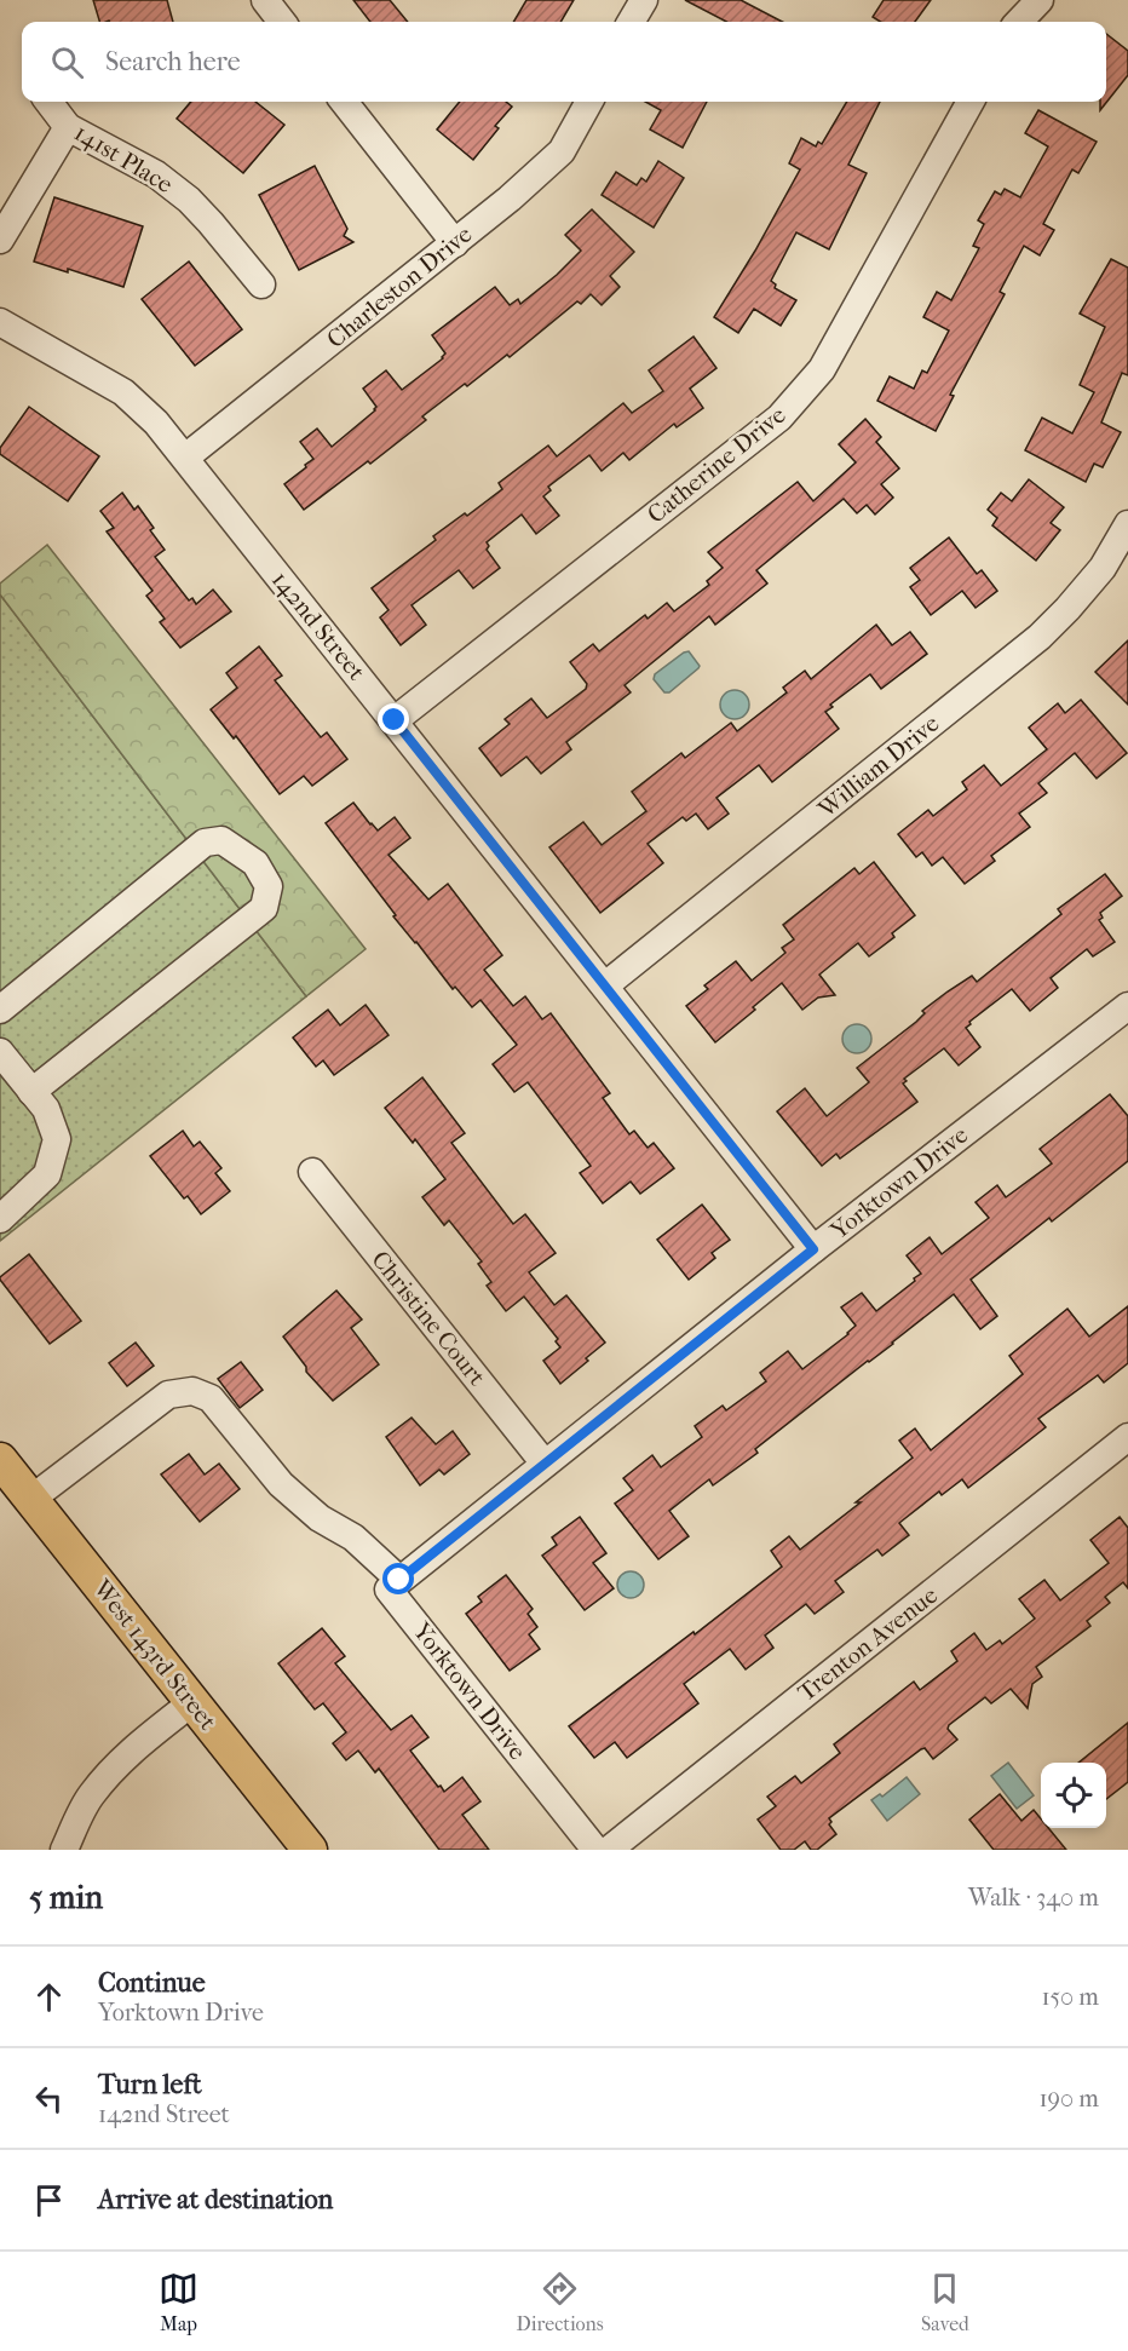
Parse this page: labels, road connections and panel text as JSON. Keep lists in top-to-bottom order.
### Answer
{
  "streets": {
    "main road": ["West 143rd Street"],
    "street": [
      "141st Place",
      "Charleston Drive",
      "Catherine Drive",
      "142nd Street",
      "William Drive",
      "Yorktown Drive",
      "Christine Court",
      "Trenton Avenue"
    ]
  },
  "crossings": [
    ["Charleston Drive", "142nd Street"],
    ["Catherine Drive", "142nd Street"],
    ["142nd Street", "William Drive"],
    ["142nd Street", "Yorktown Drive"],
    ["Yorktown Drive", "Christine Court"]
  ],
  "page": {
    "search": "Search here",
    "heading": ["5 min", "Walk · 340 m"],
    "list": [
      ["Continue", "Yorktown Drive", "150 m"],
      ["Turn left", "142nd Street", "190 m"],
      "Arrive at destination"
    ],
    "nav": ["Map", "Directions", "Saved"]
  }
}
